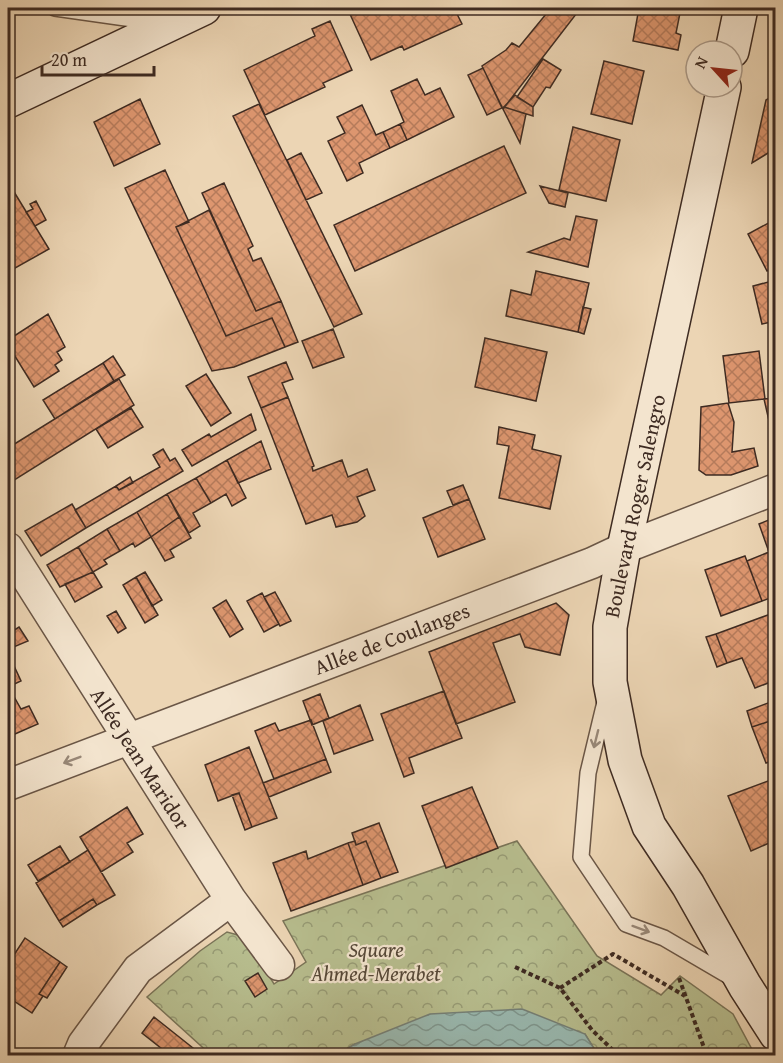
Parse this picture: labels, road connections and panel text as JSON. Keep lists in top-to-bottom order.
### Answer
{
  "streets": {
    "main road": ["Boulevard Roger Salengro"],
    "street": ["Allée de Coulanges", "Allée Jean Maridor"]
  },
  "crossings": [
    ["Boulevard Roger Salengro", "Allée de Coulanges"],
    ["Allée de Coulanges", "Allée Jean Maridor"]
  ],
  "parks": ["Square Ahmed-Merabet"],
  "scale_bar": "20 m",
  "north": "top left"
}
